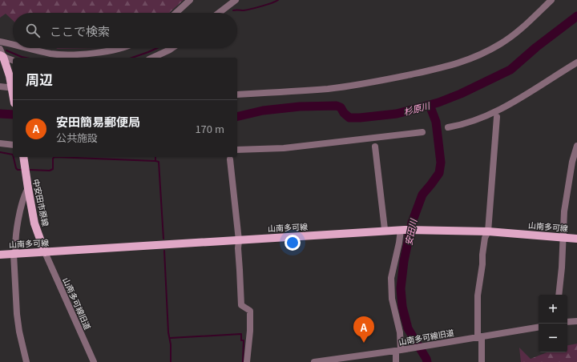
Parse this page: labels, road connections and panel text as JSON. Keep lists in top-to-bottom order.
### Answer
{
  "streets": {
    "main road": ["中安田市原線", "山南多可線"],
    "street": ["山南多可線旧道"]
  },
  "crossings": [
    ["中安田市原線", "山南多可線"],
    ["中安田市原線", "山南多可線旧道"],
    ["山南多可線", "山南多可線旧道"]
  ],
  "water": ["杉原川", "安田川"],
  "page": {
    "search": "ここで検索",
    "heading": "周辺",
    "list": [
      {
        "mark": "A",
        "name": "安田簡易郵便局",
        "note": "公共施設",
        "value": "170 m"
      }
    ],
    "map_buttons": ["+", "−"],
    "pins": "A"
  }
}
